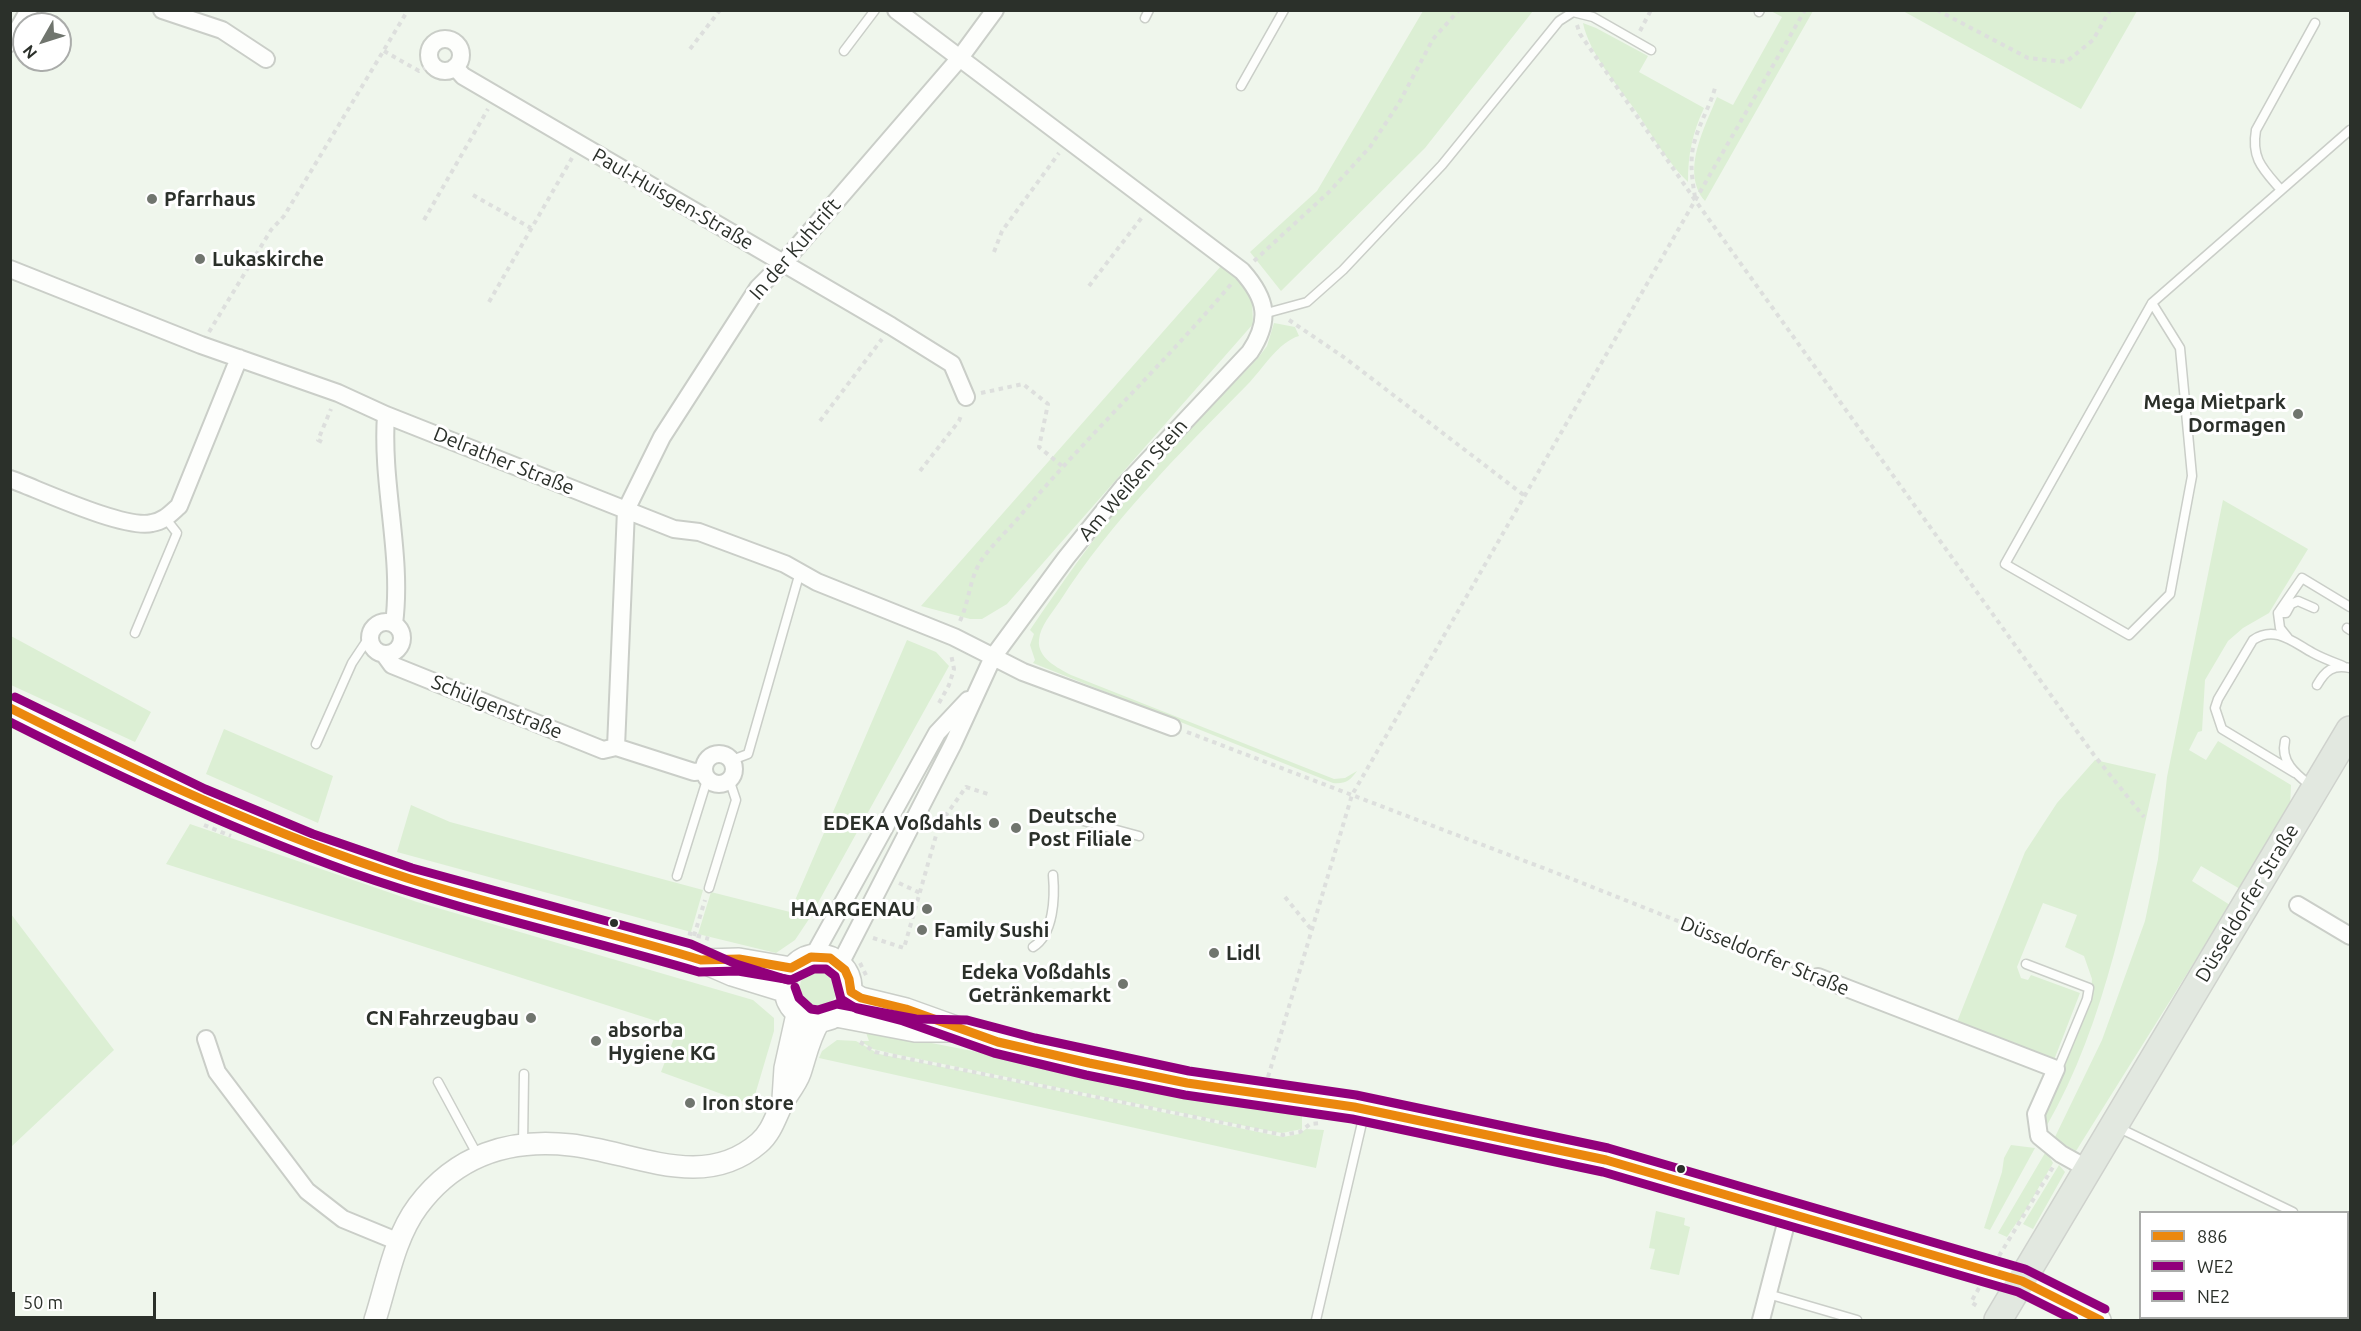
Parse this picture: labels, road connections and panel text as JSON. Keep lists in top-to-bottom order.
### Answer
{
  "streets": {
    "main road": ["Düsseldorfer Straße"],
    "street": [
      "Paul-Huisgen-Straße",
      "In der Kuhtrift",
      "Delrather Straße",
      "Am Weißen Stein",
      "Schülgenstraße"
    ]
  },
  "crossings": [
    ["Paul-Huisgen-Straße", "In der Kuhtrift"],
    ["In der Kuhtrift", "Delrather Straße"],
    ["In der Kuhtrift", "Am Weißen Stein"],
    ["Delrather Straße", "Am Weißen Stein"],
    ["Delrather Straße", "Düsseldorfer Straße"]
  ],
  "places": [
    "Pfarrhaus",
    "Lukaskirche",
    "Mega Mietpark Dormagen",
    "EDEKA Voßdahls",
    "Deutsche Post Filiale",
    "HAARGENAU",
    "Family Sushi",
    "Lidl",
    "Edeka Voßdahls Getränkemarkt",
    "CN Fahrzeugbau",
    "absorba Hygiene KG",
    "Iron store"
  ],
  "lines": ["transit line NE2", "transit line 886", "transit line WE2"],
  "legend": ["886", "WE2", "NE2"],
  "scale_bar": "50 m",
  "north": "bottom left"
}
